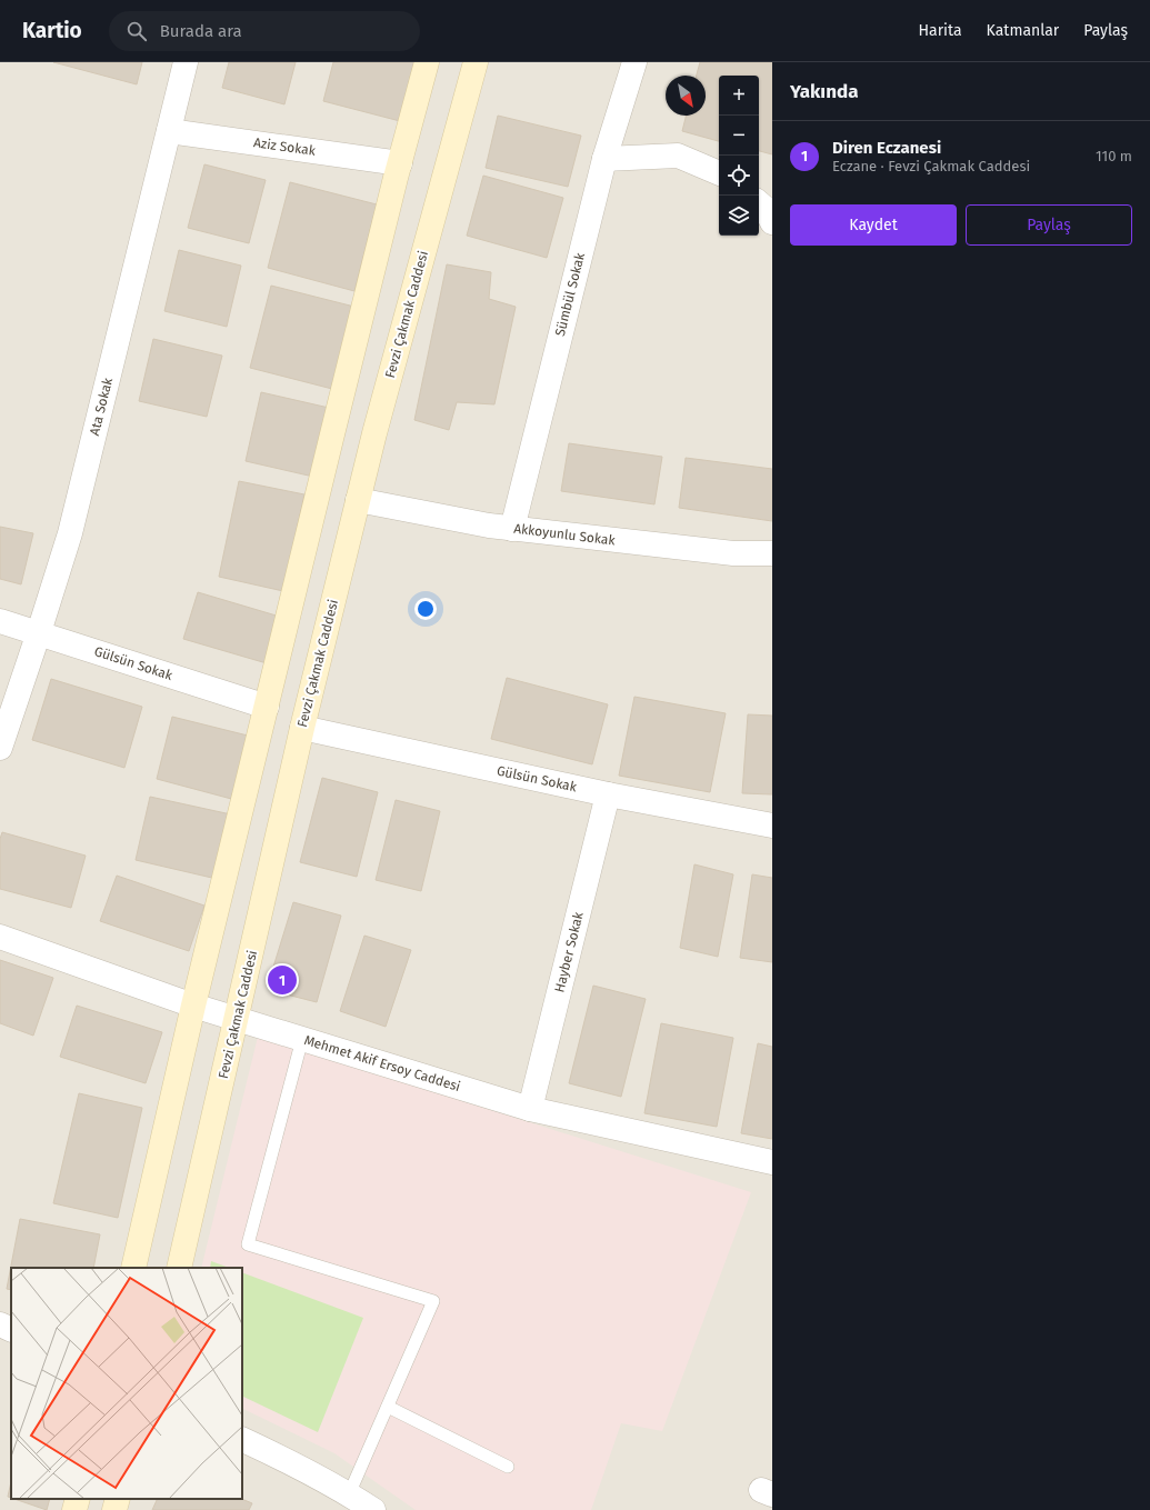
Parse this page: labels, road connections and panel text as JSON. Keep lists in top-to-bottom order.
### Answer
{
  "streets": {
    "main road": ["Fevzi Çakmak Caddesi"],
    "street": [
      "Aziz Sokak",
      "Sümbül Sokak",
      "Ata Sokak",
      "Akkoyunlu Sokak",
      "Gülsün Sokak",
      "Hayber Sokak",
      "Mehmet Akif Ersoy Caddesi"
    ]
  },
  "crossings": [
    ["Aziz Sokak", "Ata Sokak"],
    ["Sümbül Sokak", "Akkoyunlu Sokak"],
    ["Fevzi Çakmak Caddesi", "Akkoyunlu Sokak"],
    ["Fevzi Çakmak Caddesi", "Gülsün Sokak"],
    ["Fevzi Çakmak Caddesi", "Mehmet Akif Ersoy Caddesi"],
    ["Ata Sokak", "Gülsün Sokak"],
    ["Gülsün Sokak", "Hayber Sokak"],
    ["Hayber Sokak", "Mehmet Akif Ersoy Caddesi"]
  ],
  "north": "bottom right",
  "page": {
    "header": "Kartio",
    "search": "Burada ara",
    "nav": ["Harita", "Katmanlar", "Paylaş"],
    "heading": "Yakında",
    "map_buttons": ["+", "−"],
    "list": [
      {
        "mark": "1",
        "name": "Diren Eczanesi",
        "note": "Eczane · Fevzi Çakmak Caddesi",
        "value": "110 m"
      }
    ],
    "buttons": ["Kaydet", "Paylaş"],
    "pins": "1"
  }
}
